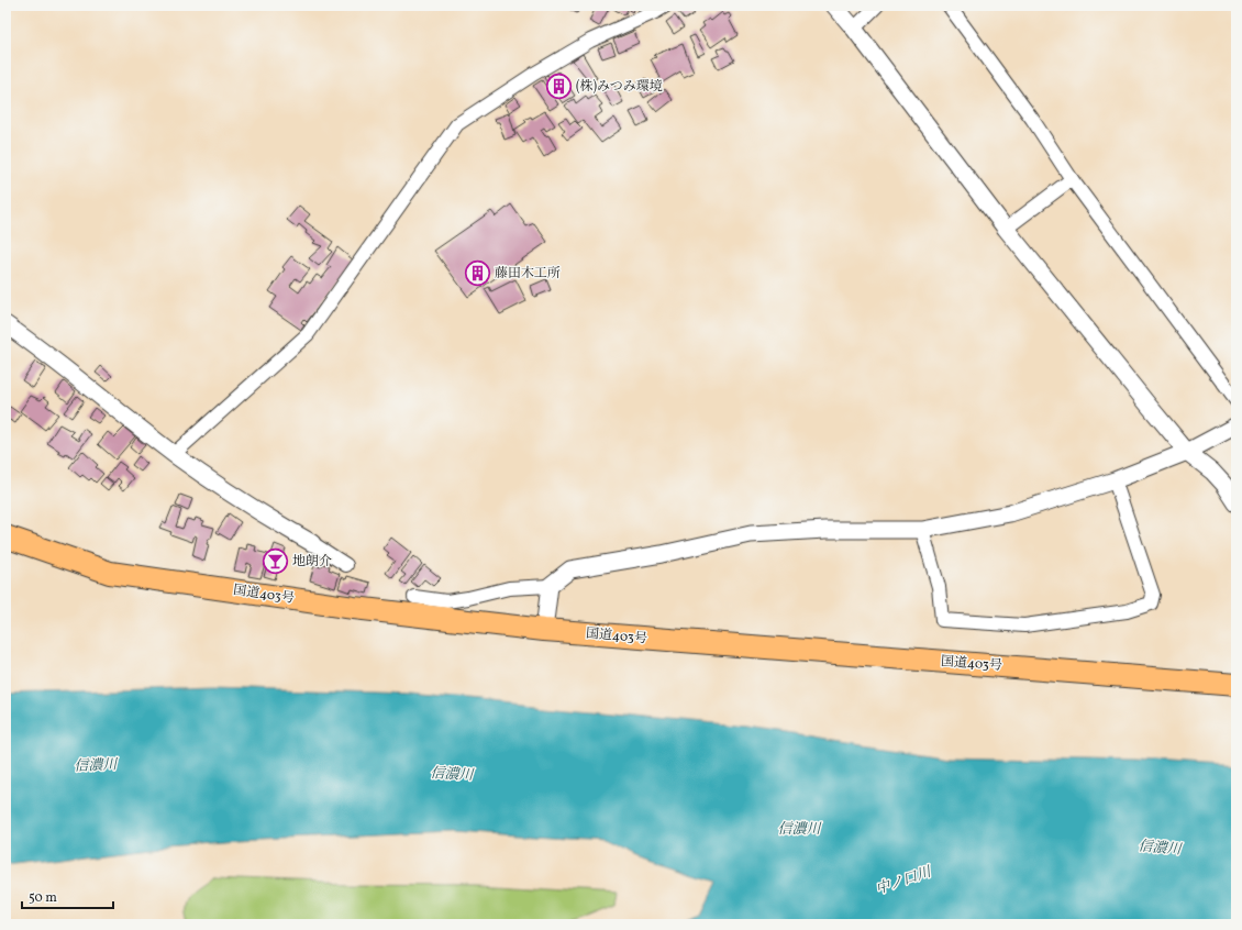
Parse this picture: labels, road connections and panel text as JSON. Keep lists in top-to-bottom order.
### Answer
{
  "streets": {
    "highway": ["国道403号"]
  },
  "water": ["信濃川", "中ノ口川"],
  "places": {
    "building": ["(株)みつみ環境", "藤田木工所"],
    "bar": ["地朗介"]
  },
  "scale_bar": "50 m"
}
